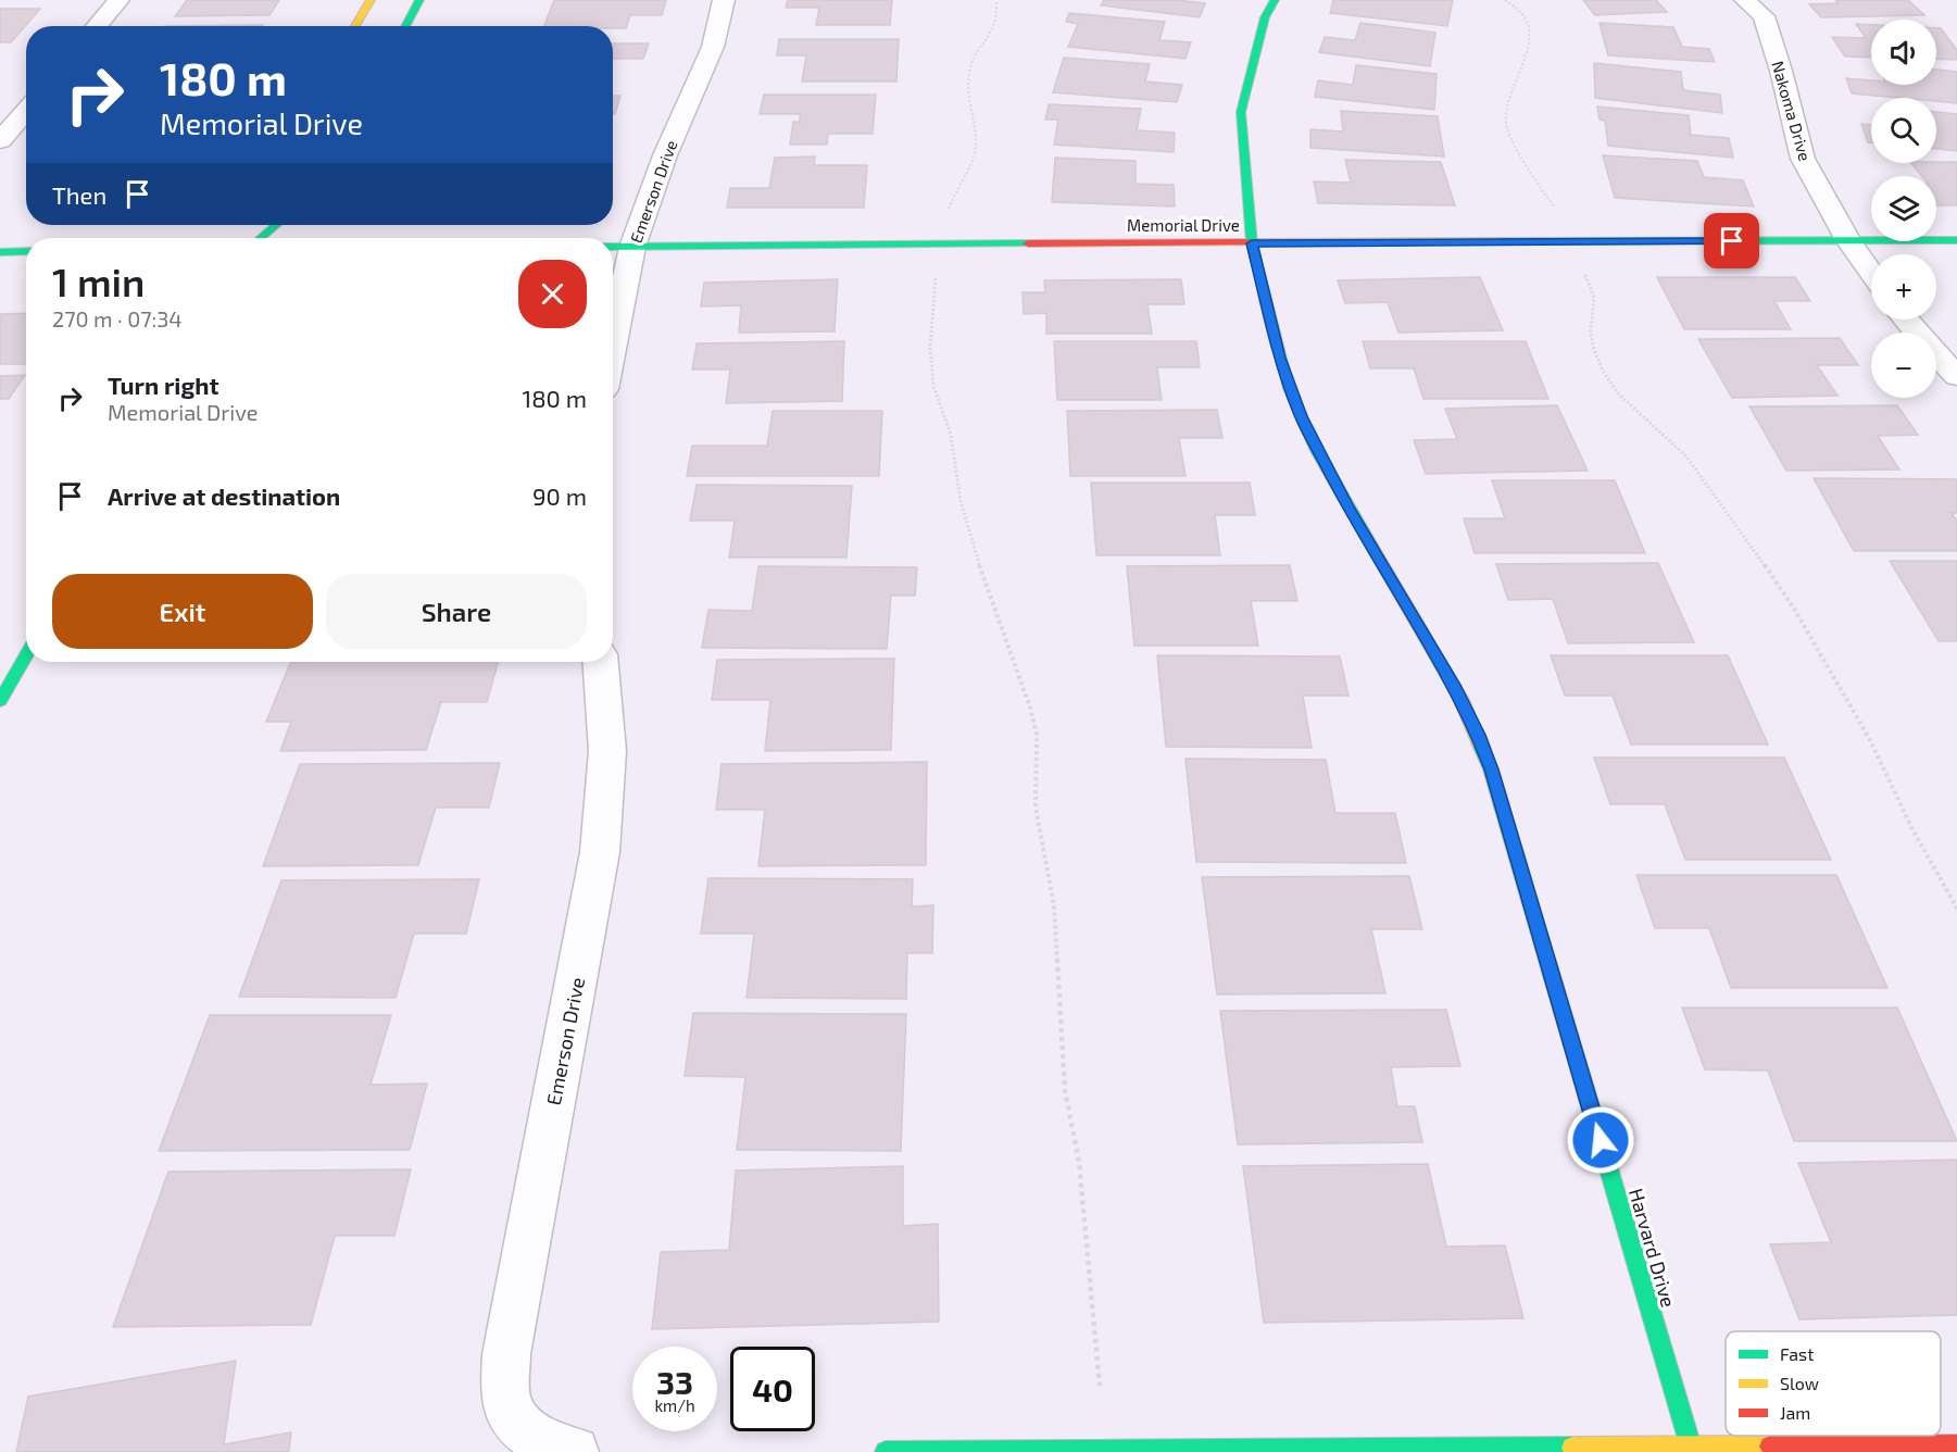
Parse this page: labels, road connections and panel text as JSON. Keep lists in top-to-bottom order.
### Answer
{
  "streets": {
    "street": [
      "Nakoma Drive",
      "Emerson Drive",
      "Memorial Drive",
      "Harvard Drive"
    ]
  },
  "crossings": [
    ["Nakoma Drive", "Memorial Drive"],
    ["Emerson Drive", "Memorial Drive"],
    ["Memorial Drive", "Harvard Drive"]
  ],
  "legend": ["Fast", "Slow", "Jam"],
  "page": {
    "map_buttons": ["+", "−"],
    "turn": ["180 m", "Memorial Drive"],
    "then": "Then",
    "heading": ["1 min", "270 m · 07:34"],
    "list": [
      {
        "name": "Turn right",
        "note": "Memorial Drive",
        "value": "180 m"
      },
      {
        "name": "Arrive at destination",
        "value": "90 m"
      }
    ],
    "buttons": ["Exit", "Share"],
    "speed": "33 km/h",
    "limit": "40"
  }
}
